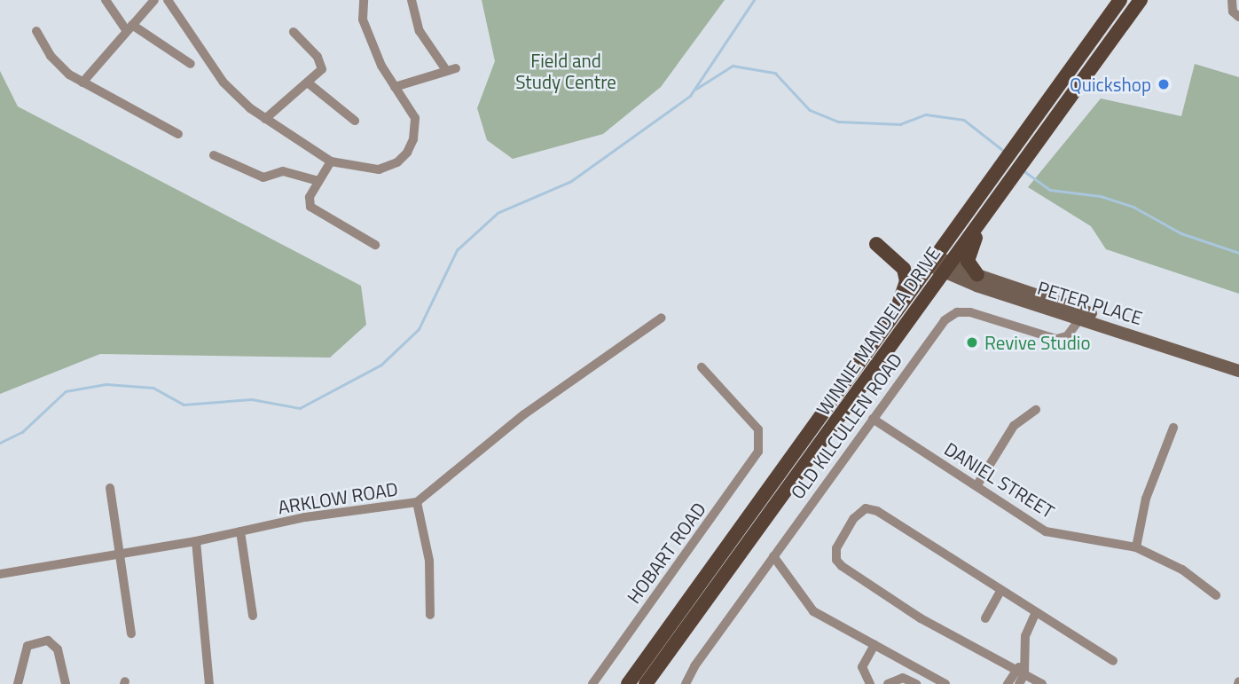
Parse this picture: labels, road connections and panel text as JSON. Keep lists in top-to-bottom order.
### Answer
{
  "streets": {
    "main road": ["PETER PLACE", "WINNIE MANDELA DRIVE"],
    "street": [
      "OLD KILCULLEN ROAD",
      "DANIEL STREET",
      "ARKLOW ROAD",
      "HOBART ROAD"
    ]
  },
  "crossings": [
    ["PETER PLACE", "WINNIE MANDELA DRIVE"],
    ["PETER PLACE", "OLD KILCULLEN ROAD"],
    ["OLD KILCULLEN ROAD", "DANIEL STREET"]
  ],
  "parks": ["Field and Study Centre"],
  "places": ["Quickshop", "Revive Studio"]
}
